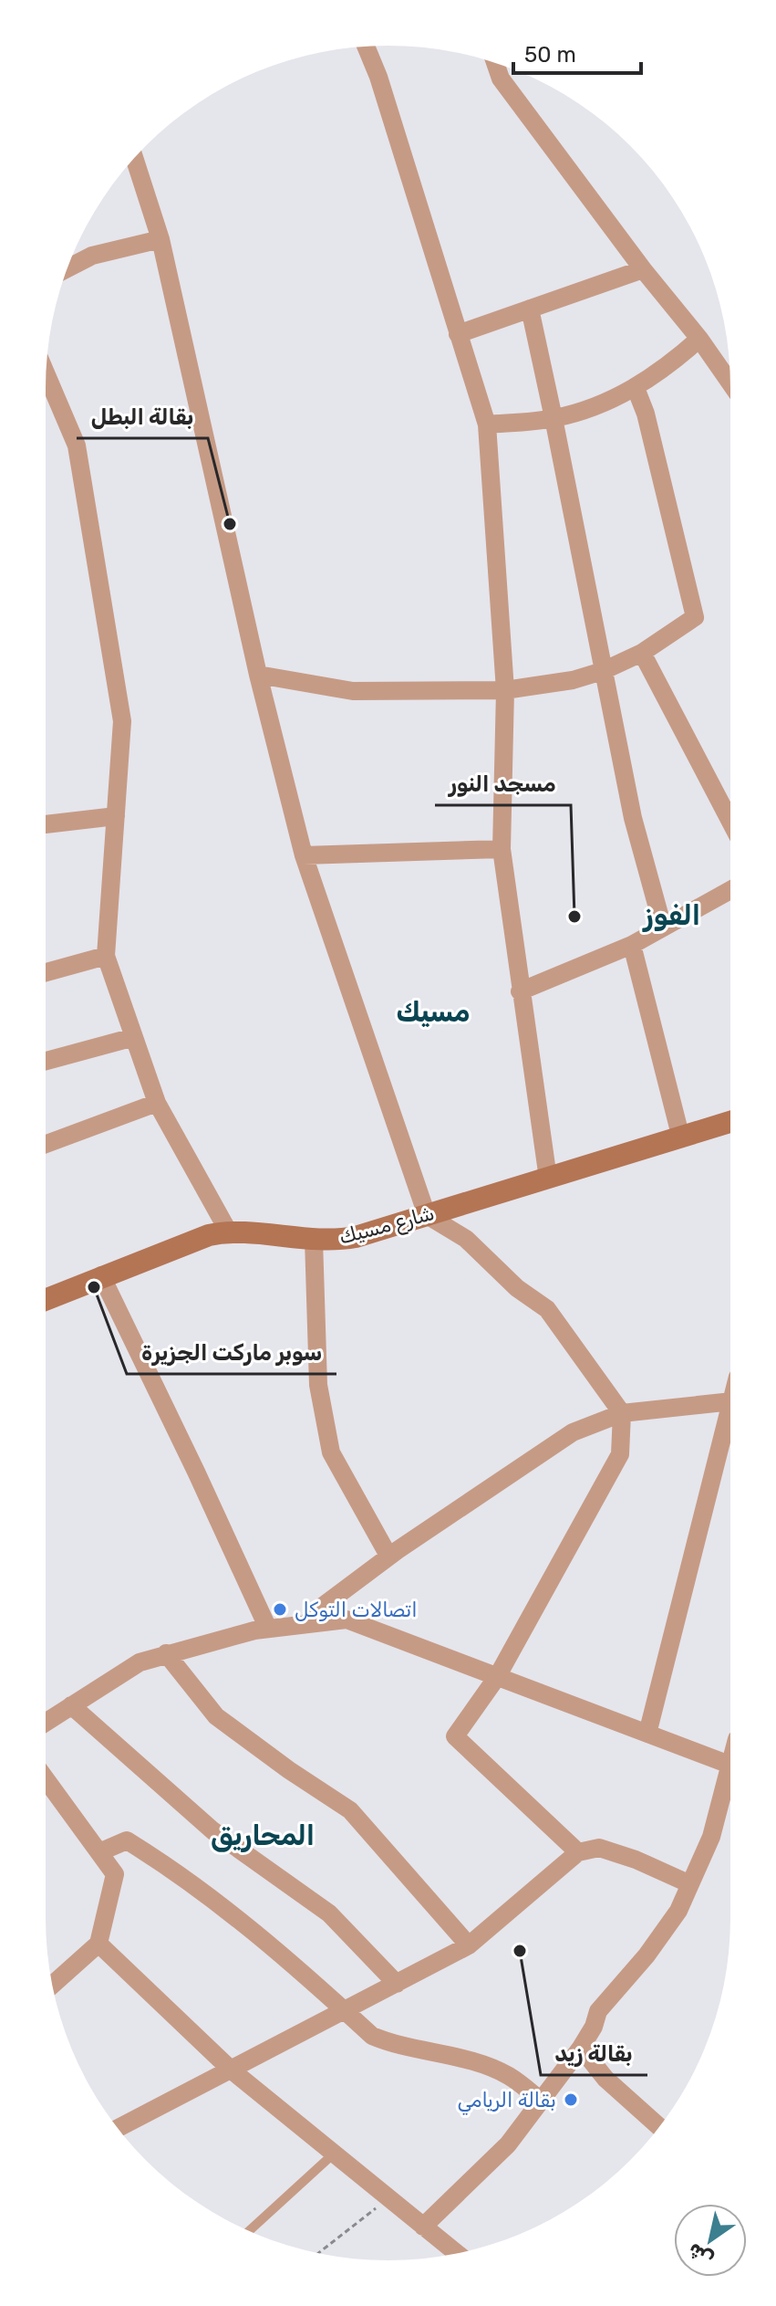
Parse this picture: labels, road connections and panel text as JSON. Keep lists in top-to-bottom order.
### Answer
{
  "streets": {
    "street": ["شارع مسيك"]
  },
  "districts": ["الفوز", "مسيك", "المحاريق"],
  "places": [
    "بقالة البطل",
    "مسجد النور",
    "سوبر ماركت الجزيرة",
    "اتصالات التوكل",
    "بقالة زيد",
    "بقالة الريامي"
  ],
  "scale_bar": "50 m",
  "north": "bottom left"
}
